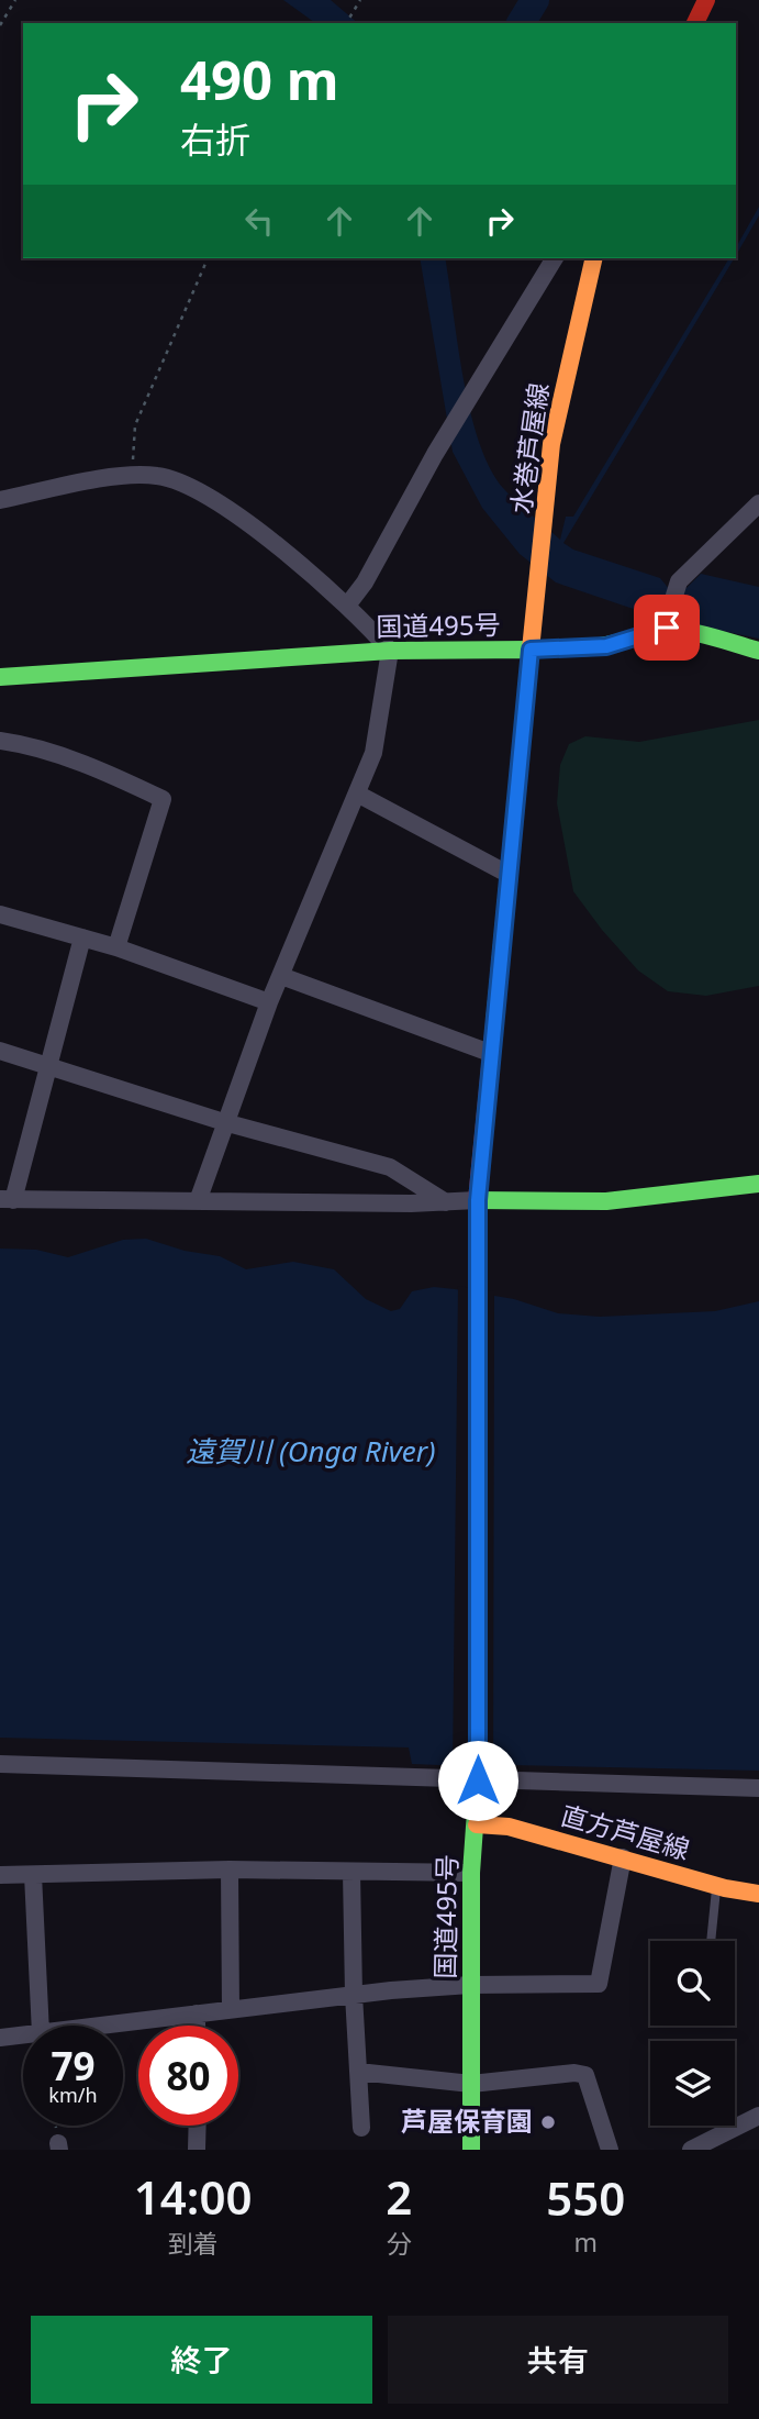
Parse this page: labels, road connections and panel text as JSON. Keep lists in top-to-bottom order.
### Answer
{
  "streets": {
    "main road": ["水巻芦屋線", "国道495号", "直方芦屋線"]
  },
  "crossings": [
    ["水巻芦屋線", "国道495号"],
    ["国道495号", "直方芦屋線"]
  ],
  "water": ["遠賀川 (Onga River)"],
  "places": ["芦屋保育園"],
  "page": {
    "turn": ["490 m", "右折"],
    "speed": "79 km/h",
    "limit": "80",
    "eta": [
      "14:00",
      "到着",
      "2",
      "分",
      "550",
      "m"
    ],
    "buttons": ["終了", "共有"]
  }
}
